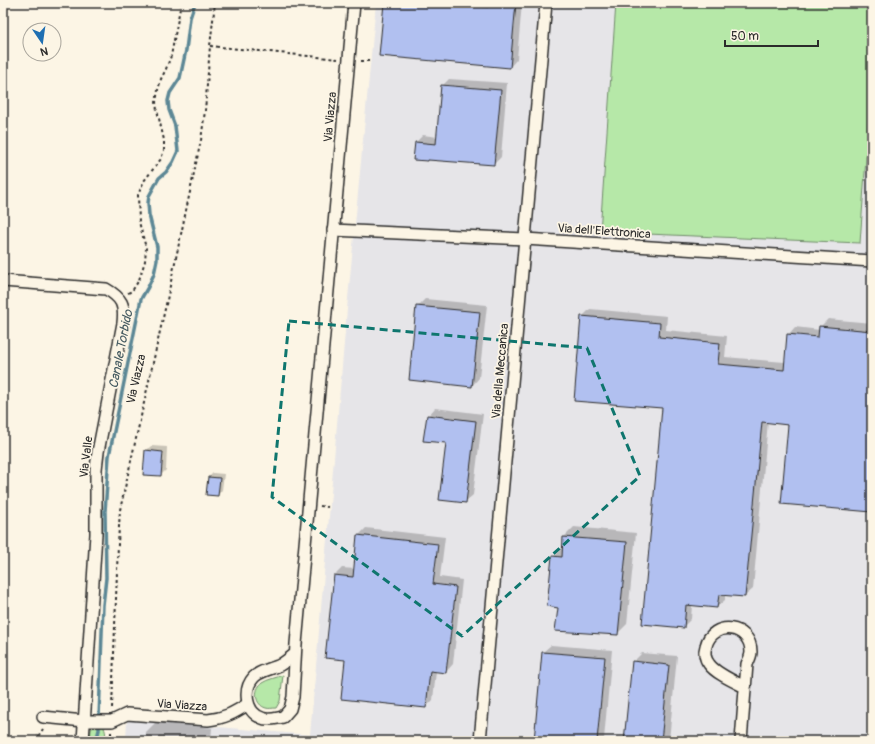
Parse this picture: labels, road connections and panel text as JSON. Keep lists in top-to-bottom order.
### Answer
{
  "streets": {
    "street": [
      "Via Viazza",
      "Via dell'Elettronica",
      "Via della Meccanica",
      "Via Valle"
    ]
  },
  "crossings": [
    ["Via Viazza", "Via dell'Elettronica"],
    ["Via Viazza", "Via Valle"],
    ["Via dell'Elettronica", "Via della Meccanica"]
  ],
  "water": ["Canale Torbido"],
  "scale_bar": "50 m",
  "north": "bottom"
}
